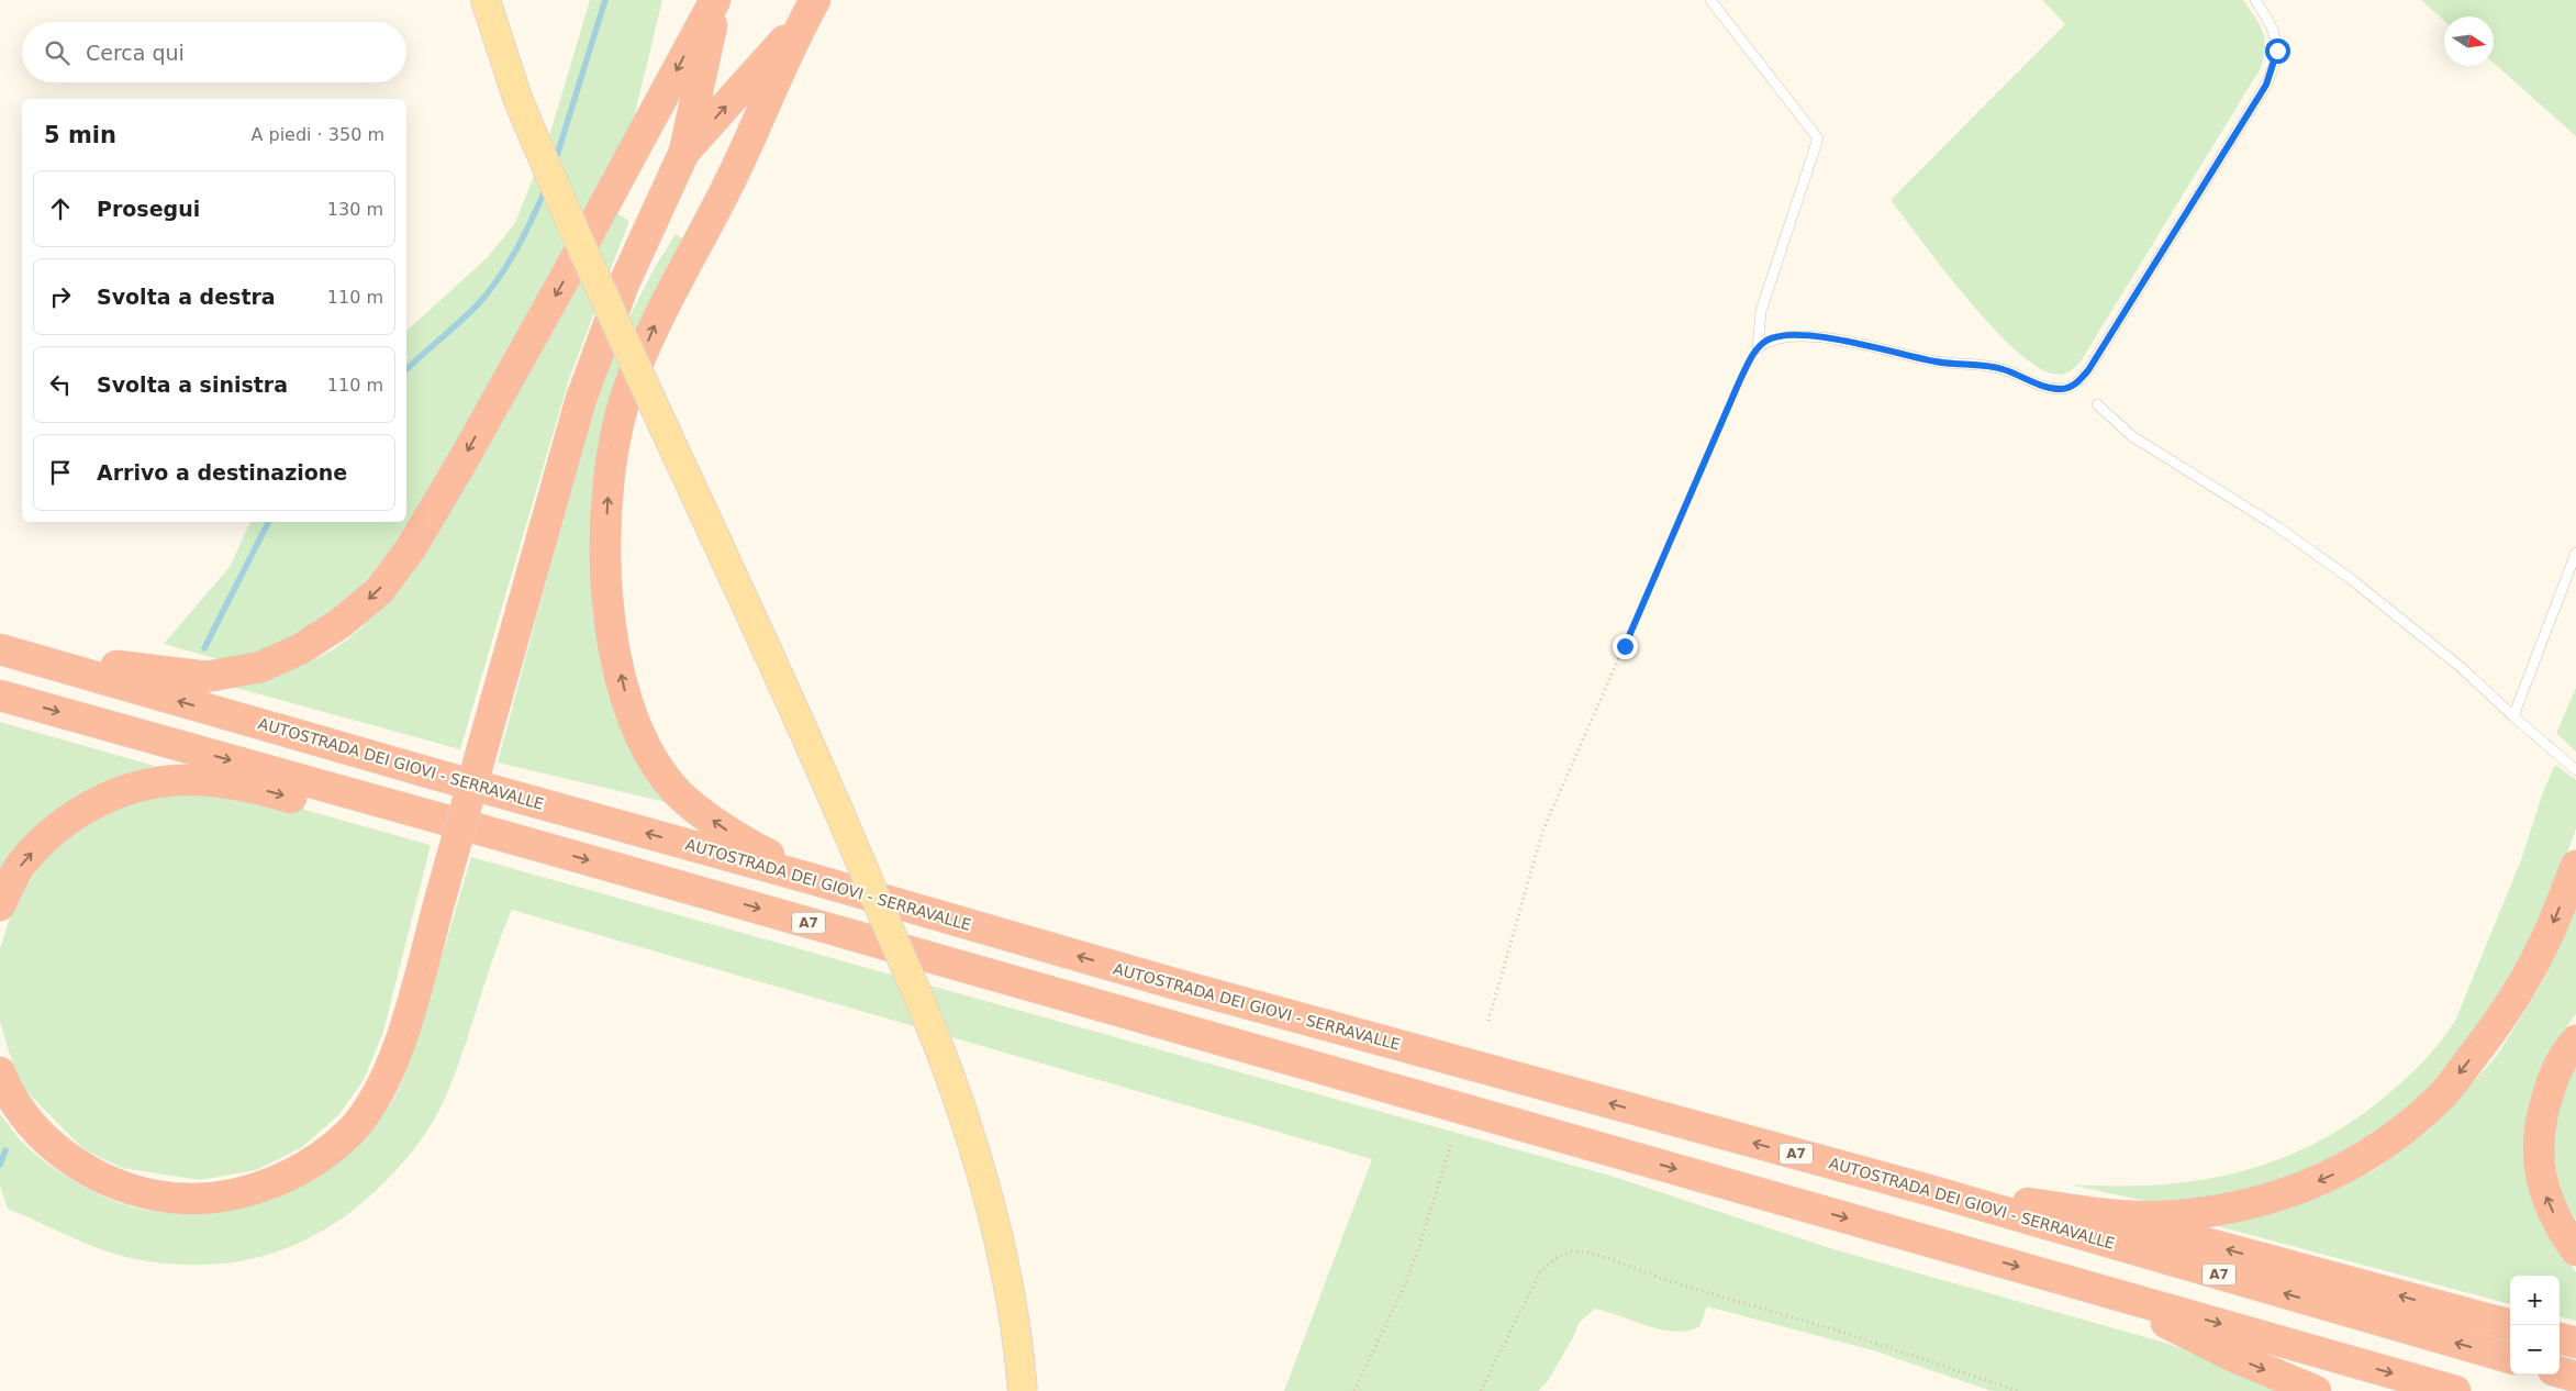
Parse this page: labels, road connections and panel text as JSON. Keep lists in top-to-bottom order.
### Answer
{
  "streets": {
    "highway": ["AUTOSTRADA DEI GIOVI - SERRAVALLE", "A7"]
  },
  "north": "right",
  "page": {
    "search": "Cerca qui",
    "heading": ["5 min", "A piedi · 350 m"],
    "list": [
      ["Prosegui", "130 m"],
      ["Svolta a destra", "110 m"],
      ["Svolta a sinistra", "110 m"],
      "Arrivo a destinazione"
    ],
    "map_buttons": ["+", "−"]
  }
}
